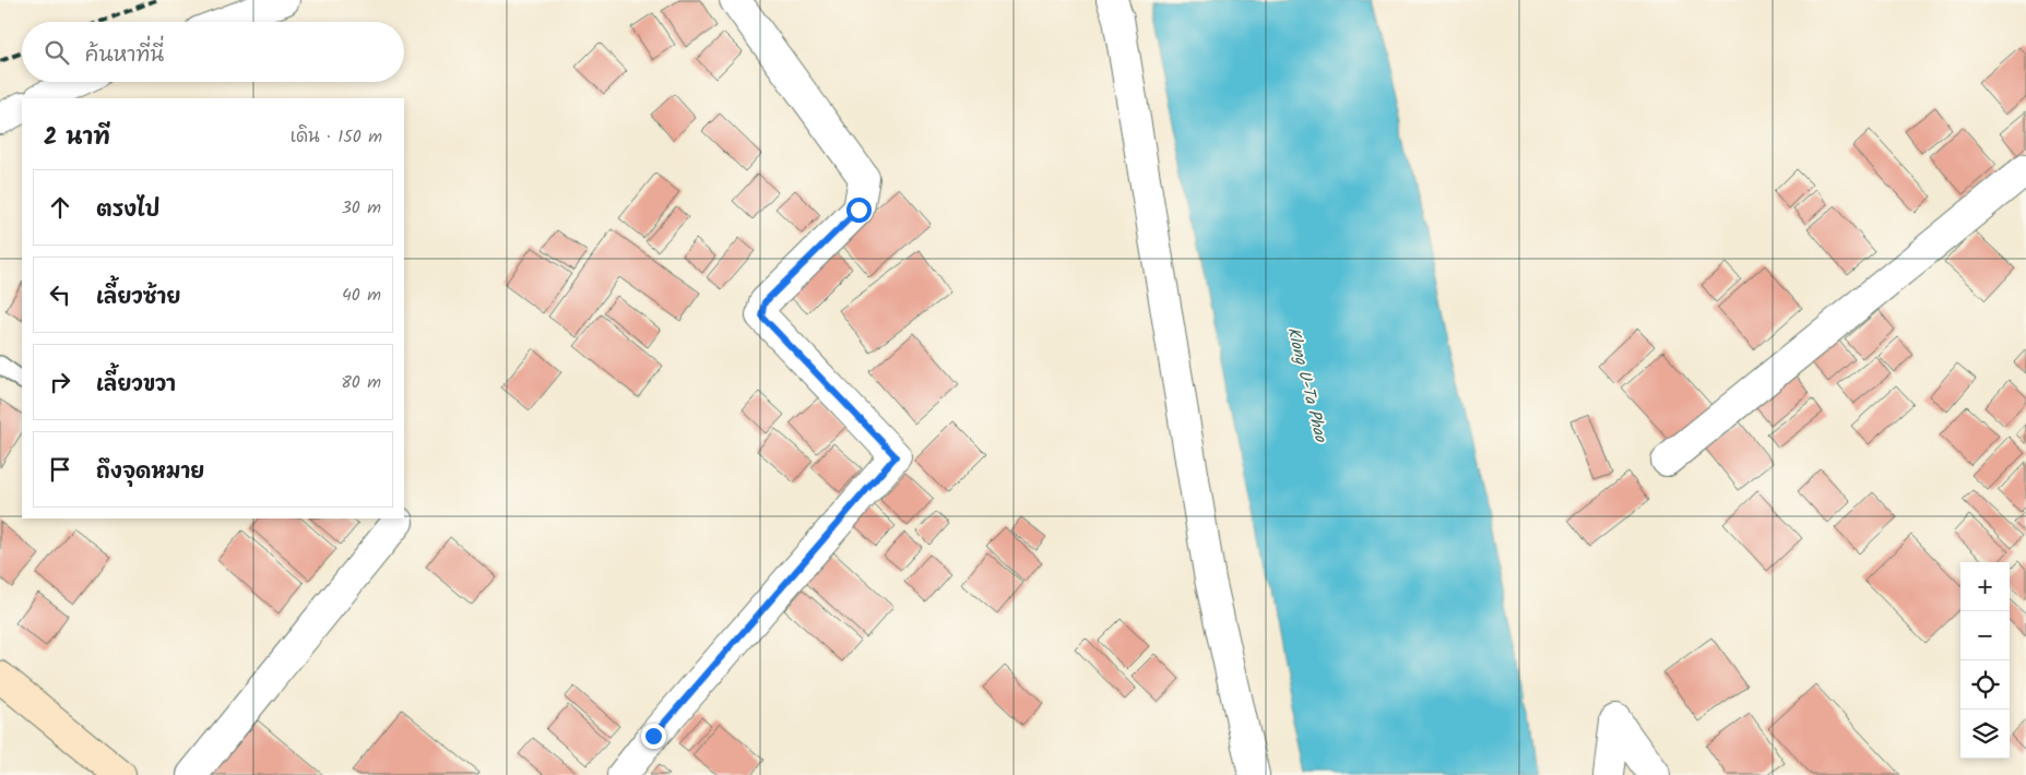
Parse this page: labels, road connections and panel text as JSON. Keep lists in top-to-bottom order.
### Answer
{
  "water": ["Klong U-Ta Phao"],
  "page": {
    "search": "ค้นหาที่นี่",
    "heading": ["2 นาที", "เดิน · 150 m"],
    "list": [
      ["ตรงไป", "30 m"],
      ["เลี้ยวซ้าย", "40 m"],
      ["เลี้ยวขวา", "80 m"],
      "ถึงจุดหมาย"
    ],
    "map_buttons": ["+", "−"]
  }
}
